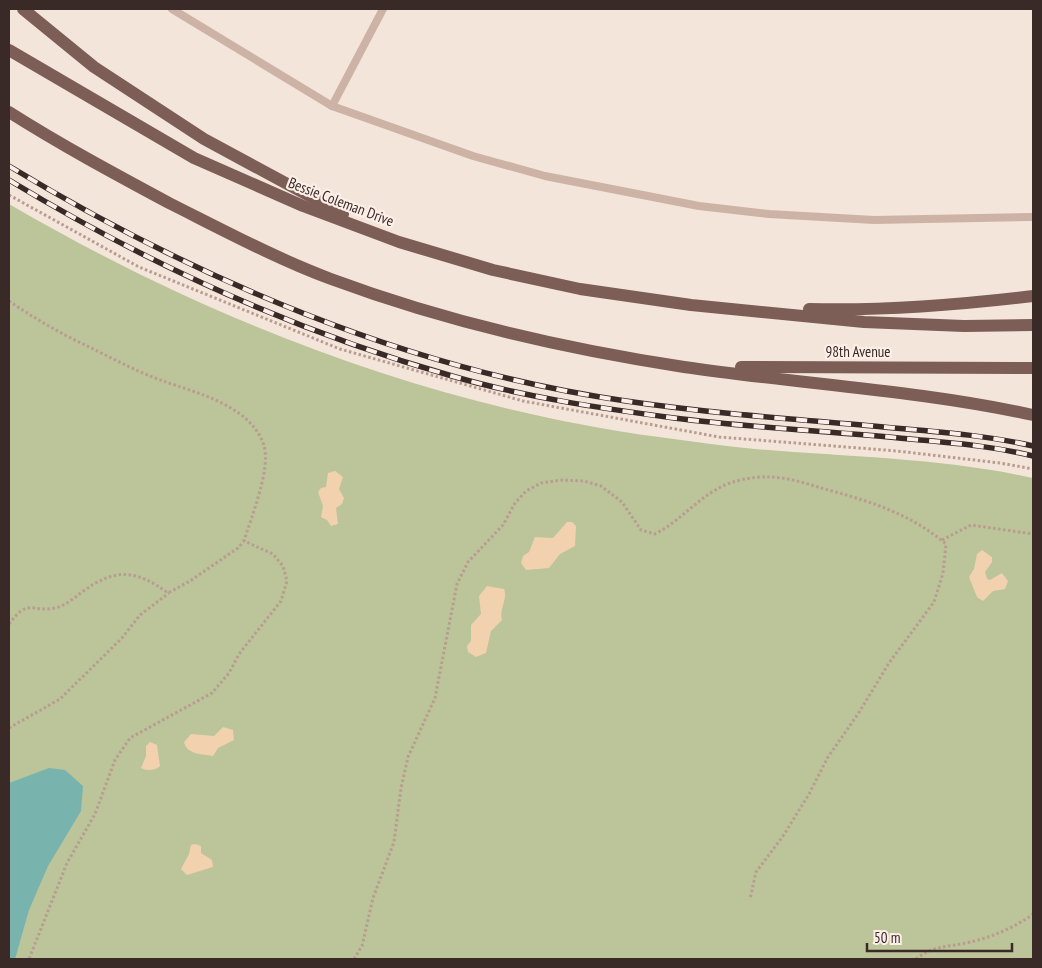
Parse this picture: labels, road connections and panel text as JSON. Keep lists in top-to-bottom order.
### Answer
{
  "streets": {
    "main road": ["Bessie Coleman Drive", "98th Avenue"]
  },
  "crossings": [
    ["Bessie Coleman Drive", "98th Avenue"]
  ],
  "scale_bar": "50 m"
}
